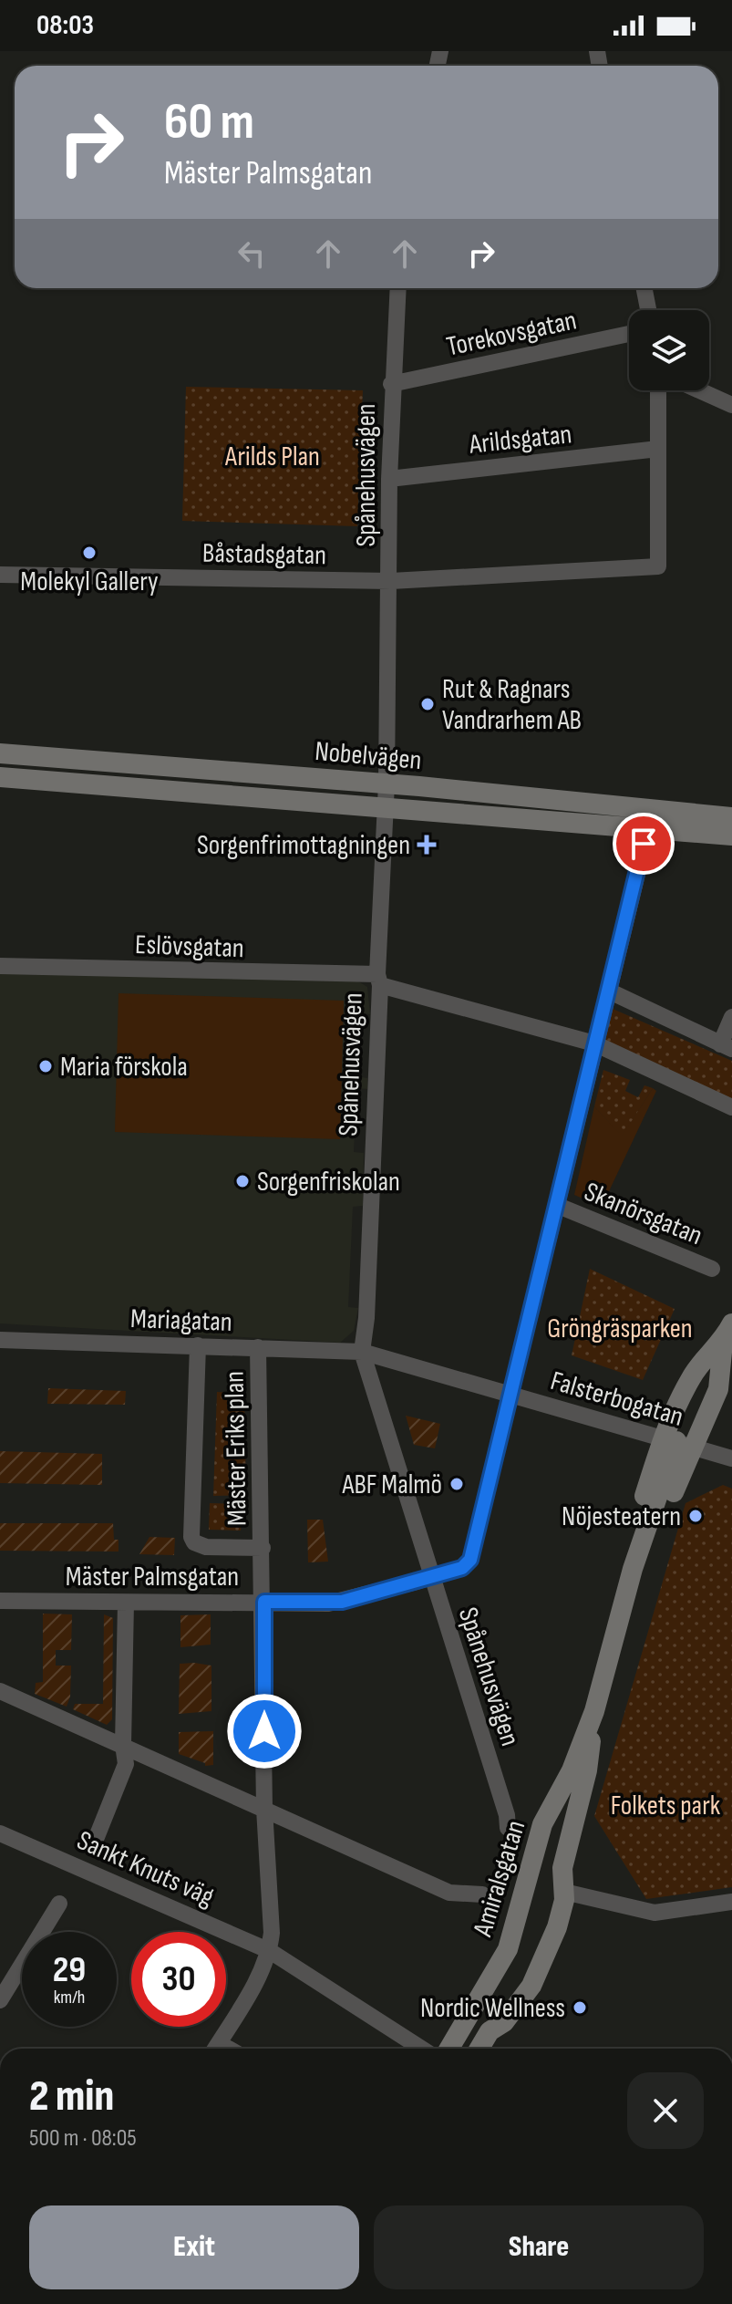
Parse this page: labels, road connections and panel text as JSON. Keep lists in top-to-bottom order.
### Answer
{
  "streets": {
    "main road": ["Nobelvägen", "Amiralsgatan"],
    "street": [
      "Torekovsgatan",
      "Arildsgatan",
      "Spånehusvägen",
      "Båstadsgatan",
      "Eslövsgatan",
      "Skanörsgatan",
      "Mariagatan",
      "Falsterbogatan",
      "Mäster Eriks plan",
      "Mäster Palmsgatan",
      "Sankt Knuts väg"
    ]
  },
  "crossings": [
    ["Torekovsgatan", "Spånehusvägen"],
    ["Arildsgatan", "Spånehusvägen"],
    ["Arildsgatan", "Båstadsgatan"],
    ["Spånehusvägen", "Båstadsgatan"],
    ["Spånehusvägen", "Nobelvägen"],
    ["Spånehusvägen", "Eslövsgatan"],
    ["Spånehusvägen", "Mariagatan"],
    ["Spånehusvägen", "Falsterbogatan"],
    ["Spånehusvägen", "Mäster Palmsgatan"],
    ["Mariagatan", "Falsterbogatan"],
    ["Mariagatan", "Mäster Eriks plan"],
    ["Falsterbogatan", "Mäster Palmsgatan"],
    ["Falsterbogatan", "Amiralsgatan"],
    ["Mäster Eriks plan", "Mäster Palmsgatan"],
    ["Mäster Eriks plan", "Sankt Knuts väg"]
  ],
  "parks": ["Arilds Plan", "Gröngräsparken", "Folkets park"],
  "places": {
    "other": [
      "Molekyl Gallery",
      "Rut & Ragnars Vandrarhem AB",
      "Maria förskola",
      "Sorgenfriskolan",
      "ABF Malmö",
      "Nöjesteatern",
      "Nordic Wellness"
    ],
    "health": ["Sorgenfrimottagningen"]
  },
  "page": {
    "status": "08:03",
    "turn": ["60 m", "Mäster Palmsgatan"],
    "speed": "29 km/h",
    "limit": "30",
    "heading": ["2 min", "500 m · 08:05"],
    "buttons": ["Exit", "Share"]
  }
}
